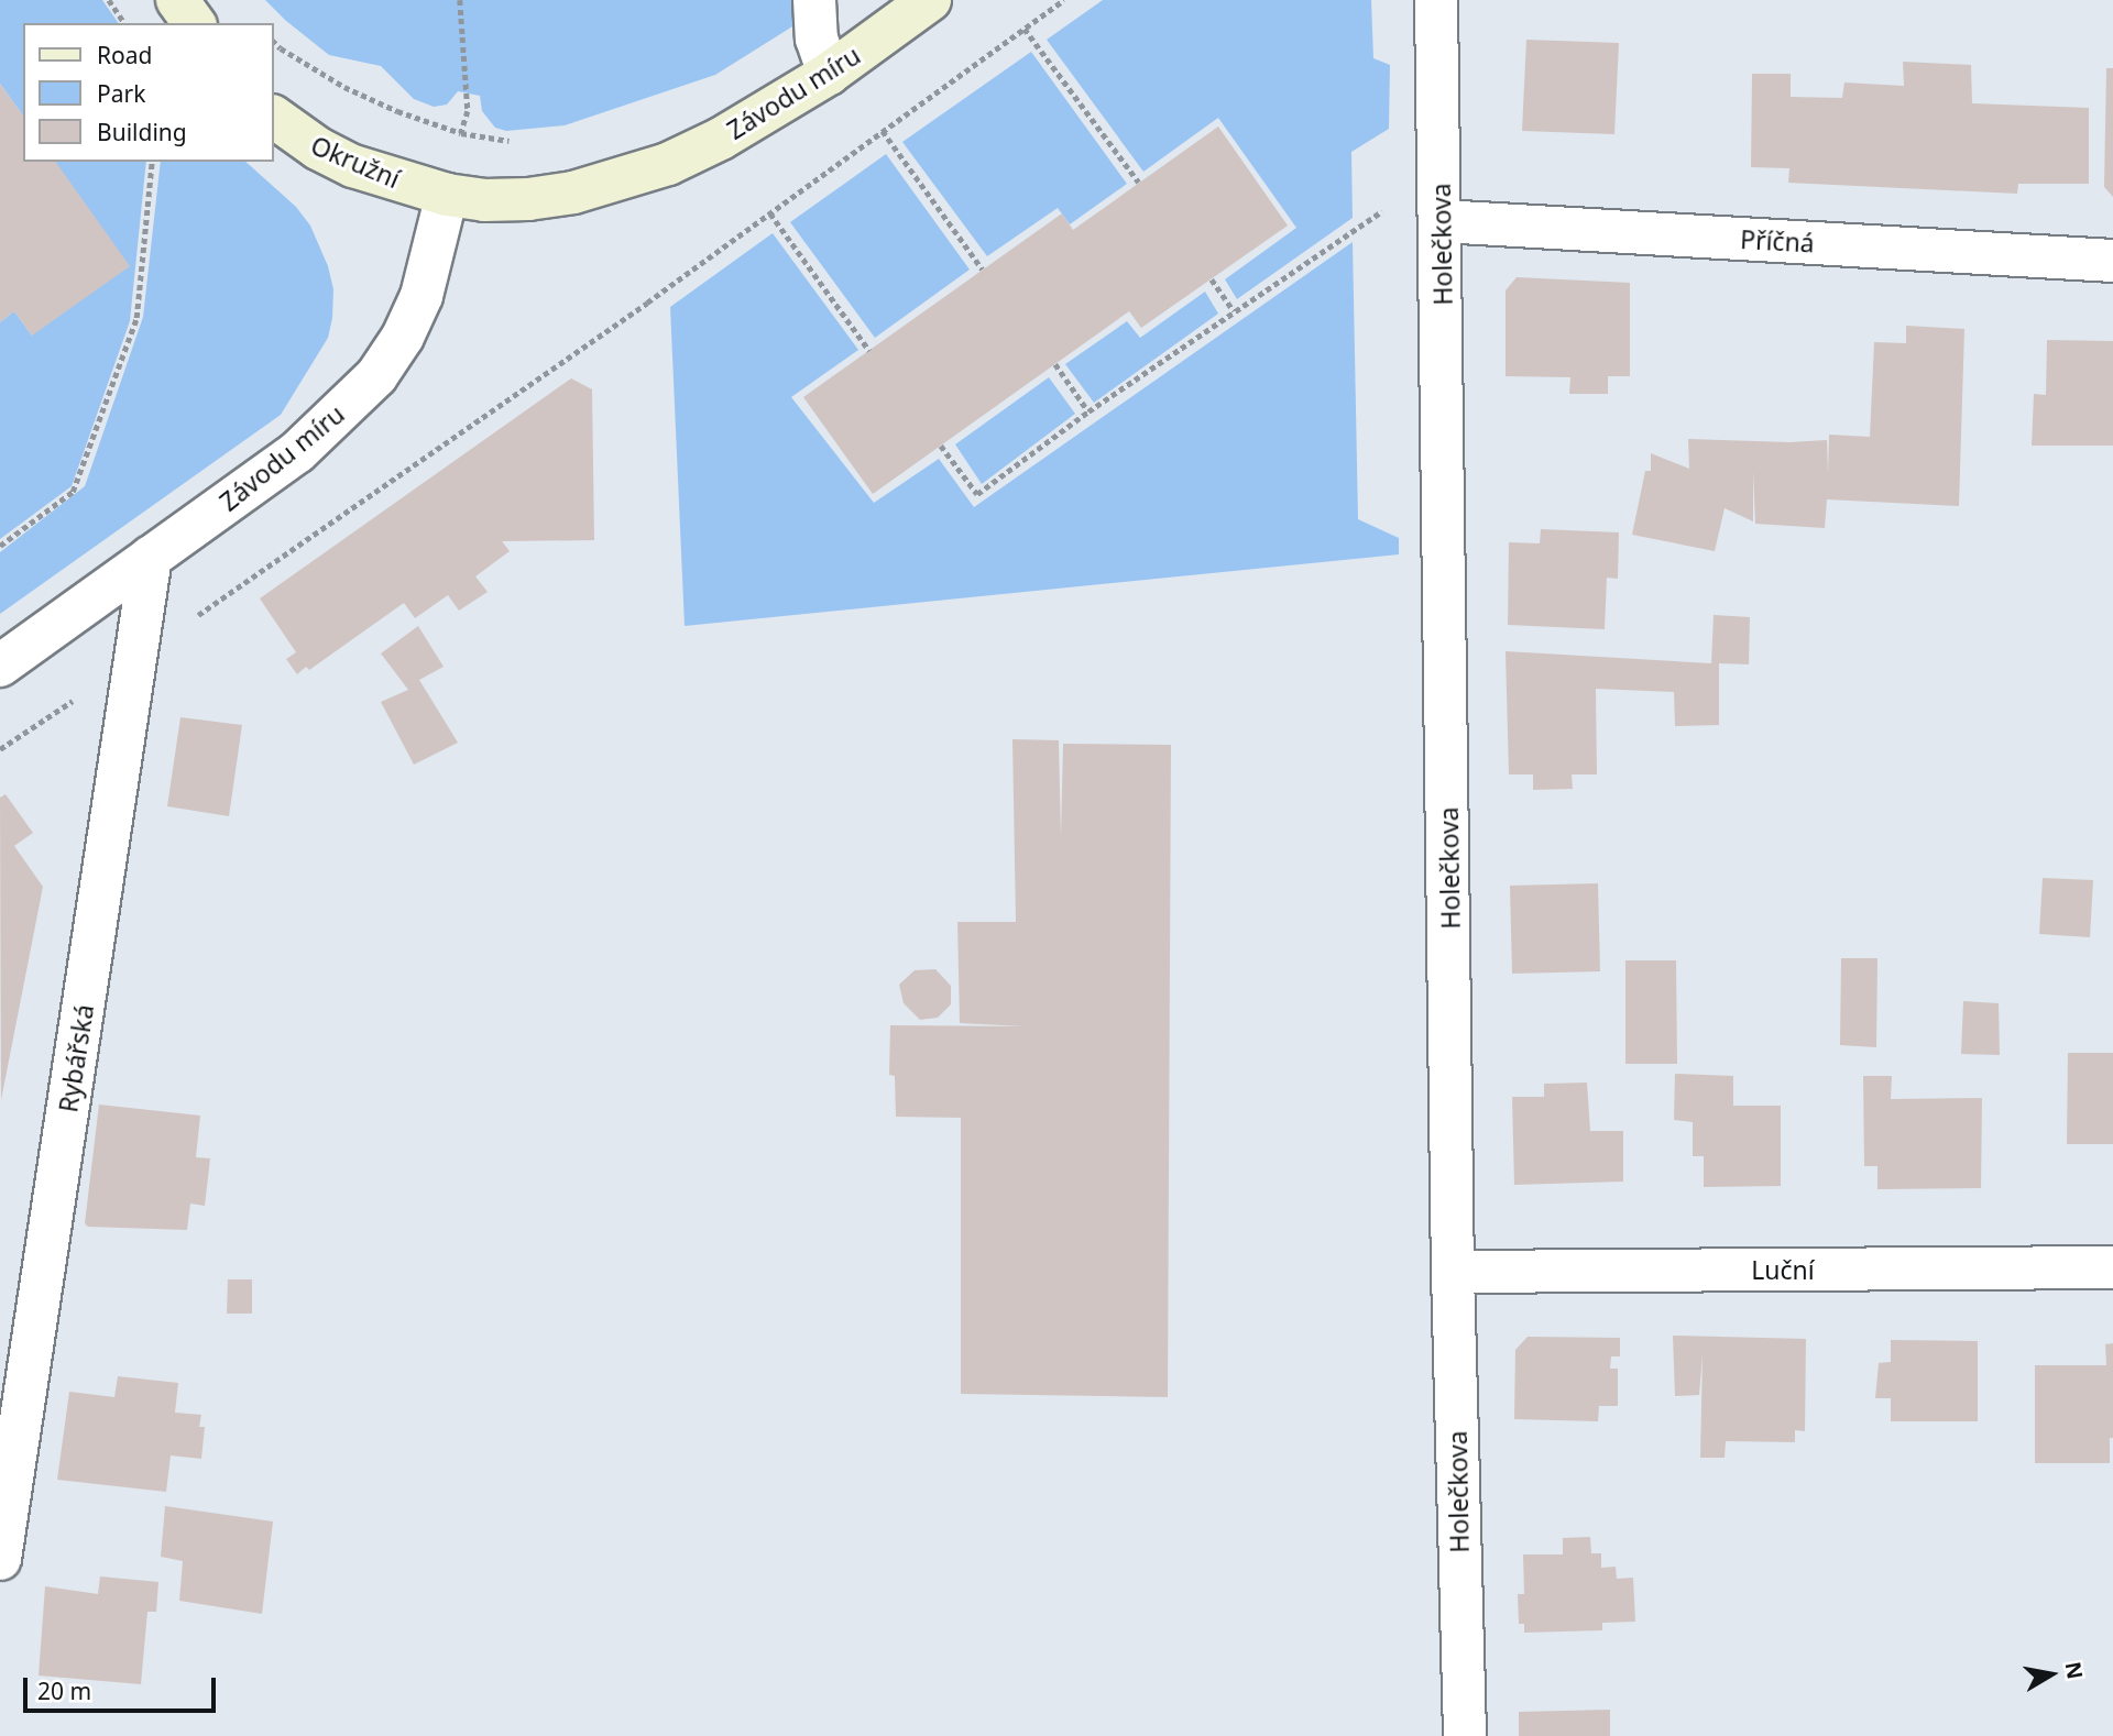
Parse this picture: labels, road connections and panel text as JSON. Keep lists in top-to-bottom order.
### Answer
{
  "streets": {
    "main road": ["Závodu míru", "Okružní"],
    "street": [
      "Příčná",
      "Holečkova",
      "Rybářská",
      "Luční"
    ]
  },
  "crossings": [
    ["Závodu míru", "Okružní"],
    ["Závodu míru", "Rybářská"],
    ["Příčná", "Holečkova"],
    ["Holečkova", "Luční"]
  ],
  "legend": ["Road", "Park", "Building"],
  "scale_bar": "20 m",
  "north": "right"
}
